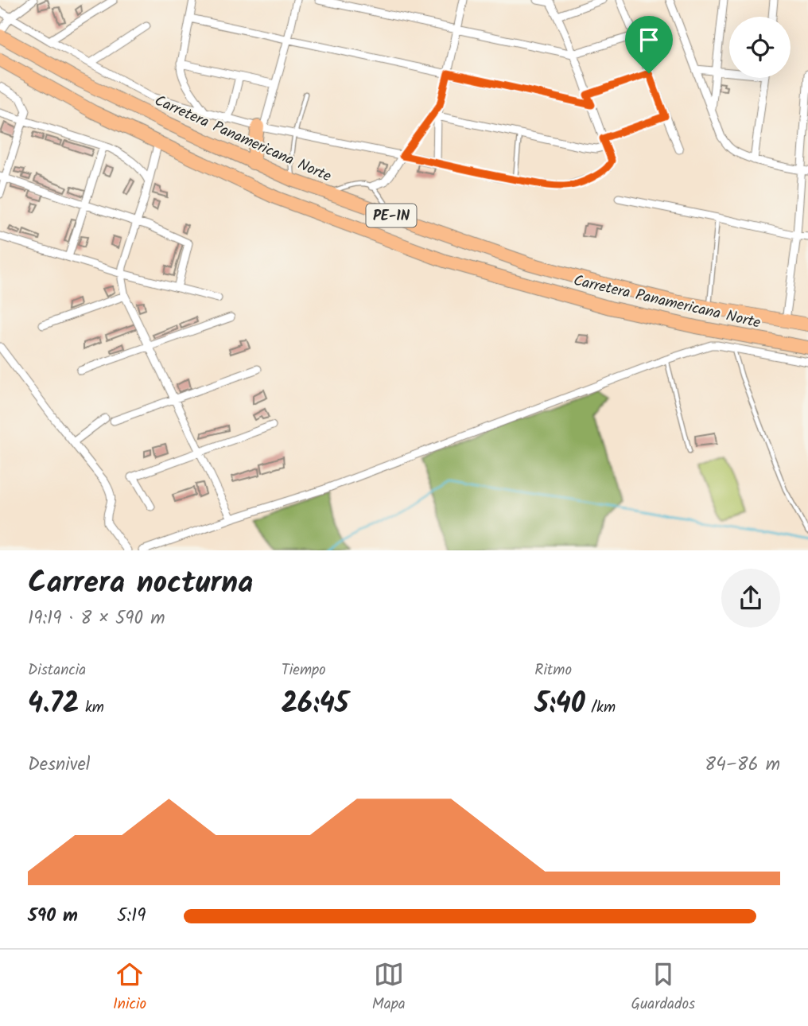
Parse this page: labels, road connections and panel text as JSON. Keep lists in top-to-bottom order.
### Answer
{
  "streets": {
    "highway": ["Carretera Panamericana Norte", "PE-1N"]
  },
  "page": {
    "heading": ["Carrera nocturna", "19:19 · 8 × 590 m"],
    "stats": [
      ["Distancia", "4.72 km"],
      ["Tiempo", "26:45"],
      ["Ritmo", "5:40 /km"]
    ],
    "chart": ["Desnivel", "84–86 m"],
    "list": [
      {
        "name": "590 m",
        "note": "5:19"
      }
    ],
    "tabs": ["Inicio", "Mapa", "Guardados"]
  }
}
